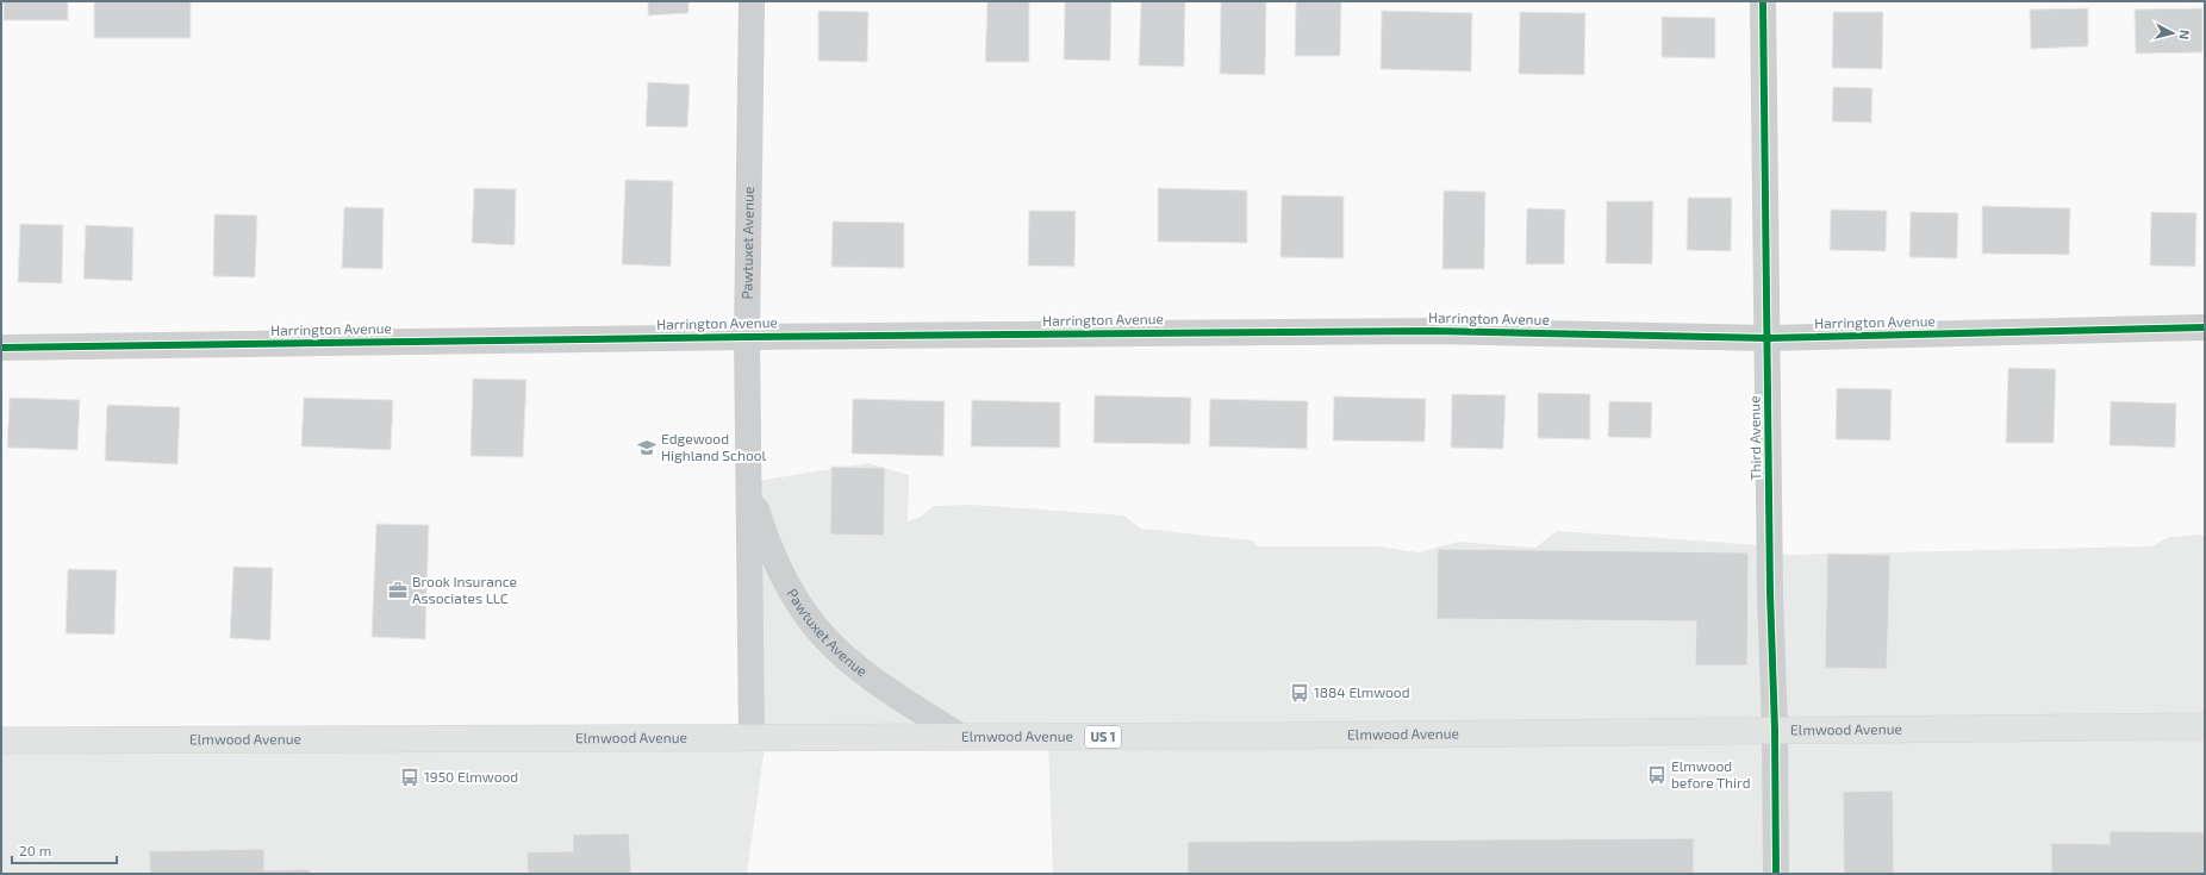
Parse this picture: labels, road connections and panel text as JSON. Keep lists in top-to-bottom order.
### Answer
{
  "streets": {
    "main road": ["Elmwood Avenue", "US 1"],
    "street": ["Pawtuxet Avenue", "Harrington Avenue", "Third Avenue"]
  },
  "crossings": [
    ["Pawtuxet Avenue", "Harrington Avenue"],
    ["Pawtuxet Avenue", "Elmwood Avenue"],
    ["Harrington Avenue", "Third Avenue"],
    ["Third Avenue", "Elmwood Avenue"]
  ],
  "places": {
    "school or university": ["Edgewood Highland School"],
    "office": ["Brook Insurance Associates LLC"],
    "bus stop": ["1884 Elmwood", "Elmwood before Third", "1950 Elmwood"]
  },
  "scale_bar": "20 m",
  "north": "right"
}
